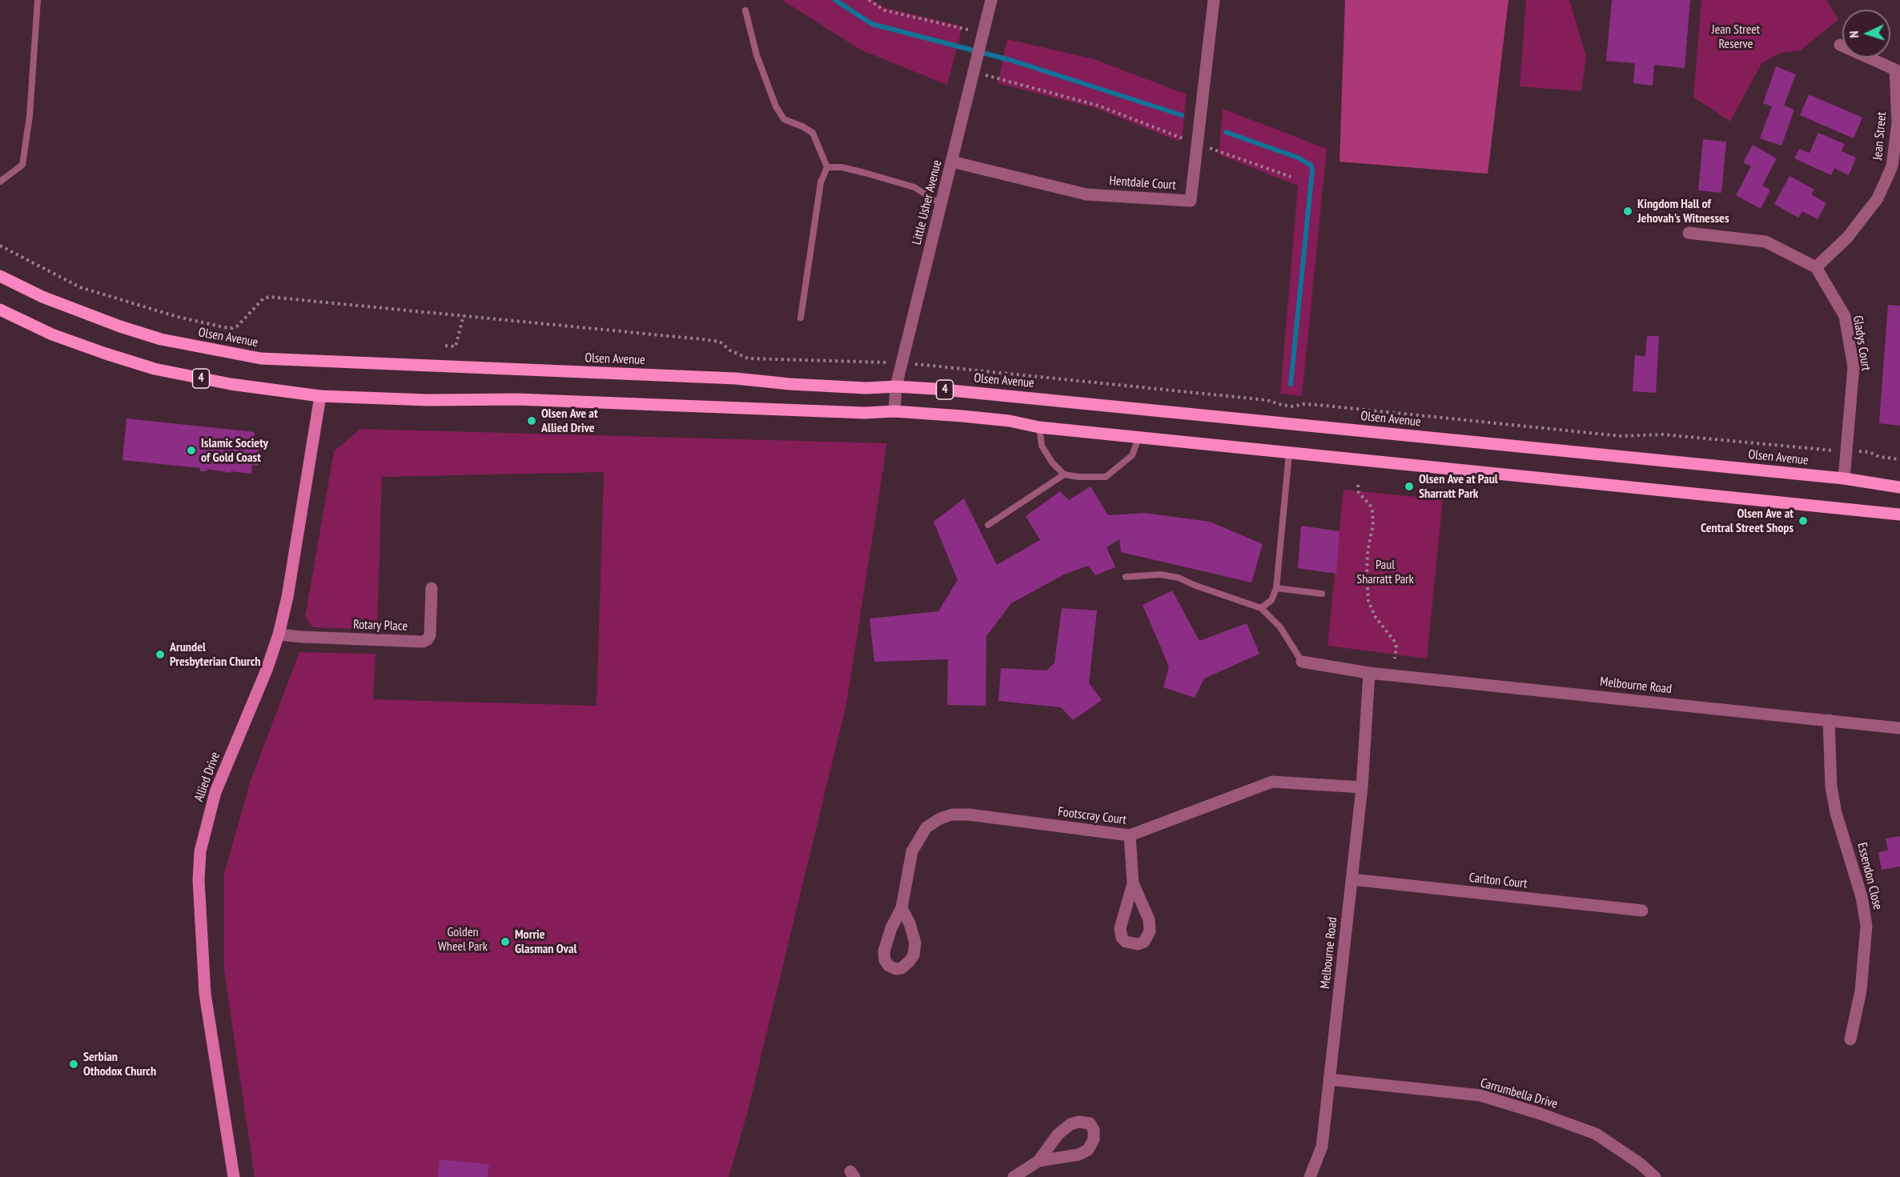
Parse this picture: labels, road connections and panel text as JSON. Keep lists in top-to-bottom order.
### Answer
{
  "streets": {
    "main road": ["Olsen Avenue", "4"],
    "street": [
      "Jean Street",
      "Hentdale Court",
      "Little Usher Avenue",
      "Gladys Court",
      "Rotary Place",
      "Melbourne Road",
      "Allied Drive",
      "Footscray Court",
      "Essendon Close",
      "Carlton Court",
      "Carrumbella Drive"
    ]
  },
  "crossings": [
    ["Jean Street", "Gladys Court"],
    ["Hentdale Court", "Little Usher Avenue"],
    ["Little Usher Avenue", "Olsen Avenue"],
    ["Little Usher Avenue", "4"],
    ["Olsen Avenue", "Gladys Court"],
    ["4", "Allied Drive"],
    ["Rotary Place", "Allied Drive"],
    ["Melbourne Road", "Footscray Court"],
    ["Melbourne Road", "Essendon Close"],
    ["Melbourne Road", "Carlton Court"],
    ["Melbourne Road", "Carrumbella Drive"]
  ],
  "parks": ["Jean Street Reserve", "Paul Sharratt Park", "Golden Wheel Park"],
  "places": [
    "Kingdom Hall of Jehovah's Witnesses",
    "Olsen Ave at Allied Drive",
    "Islamic Society of Gold Coast",
    "Olsen Ave at Paul Sharratt Park",
    "Olsen Ave at Central Street Shops",
    "Arundel Presbyterian Church",
    "Morrie Glasman Oval",
    "Serbian Othodox Church"
  ],
  "north": "left"
}
